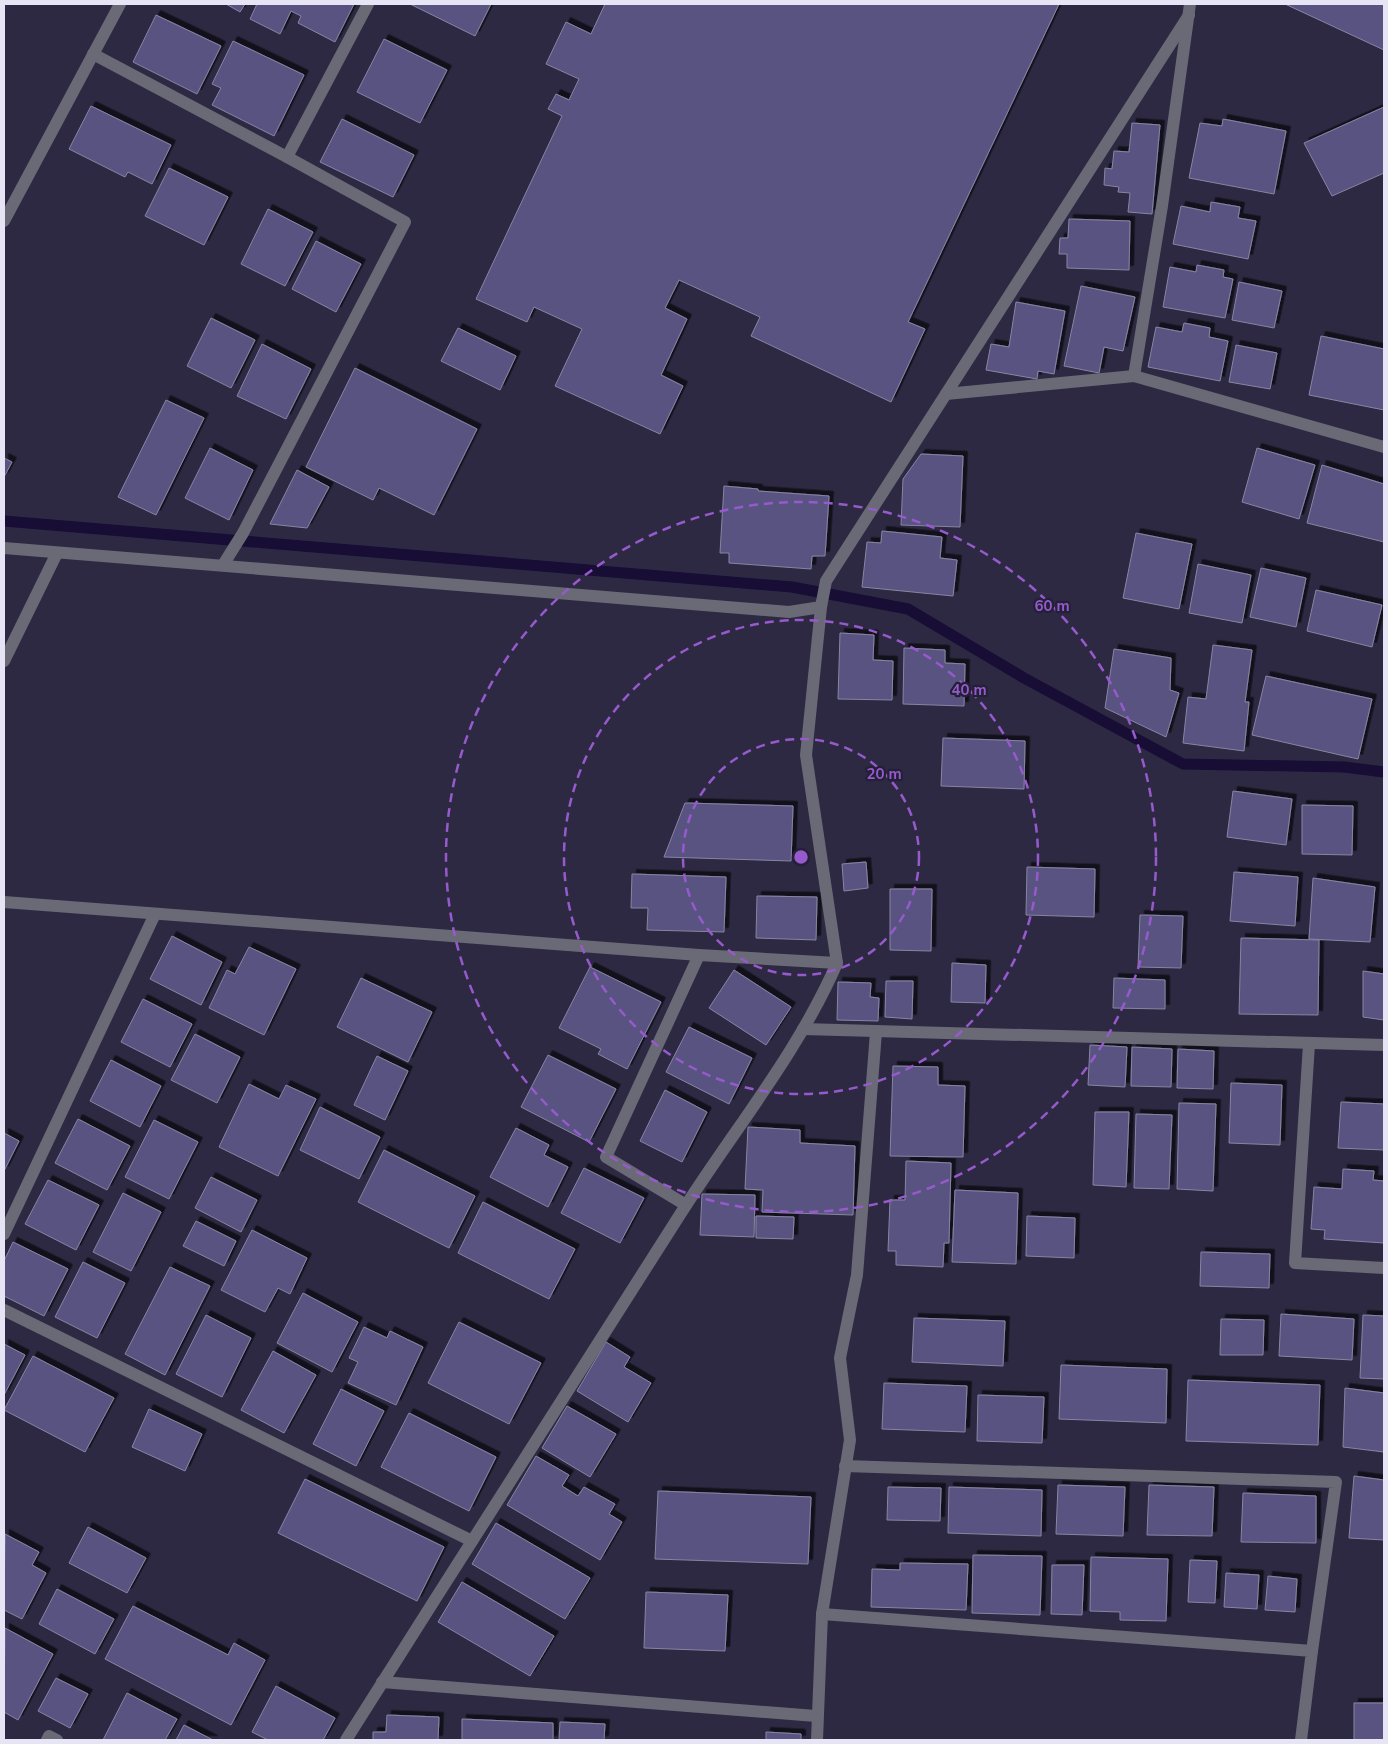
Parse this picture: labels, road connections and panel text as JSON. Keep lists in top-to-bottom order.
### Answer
{
  "rings": ["60 m", "40 m", "20 m"]
}
